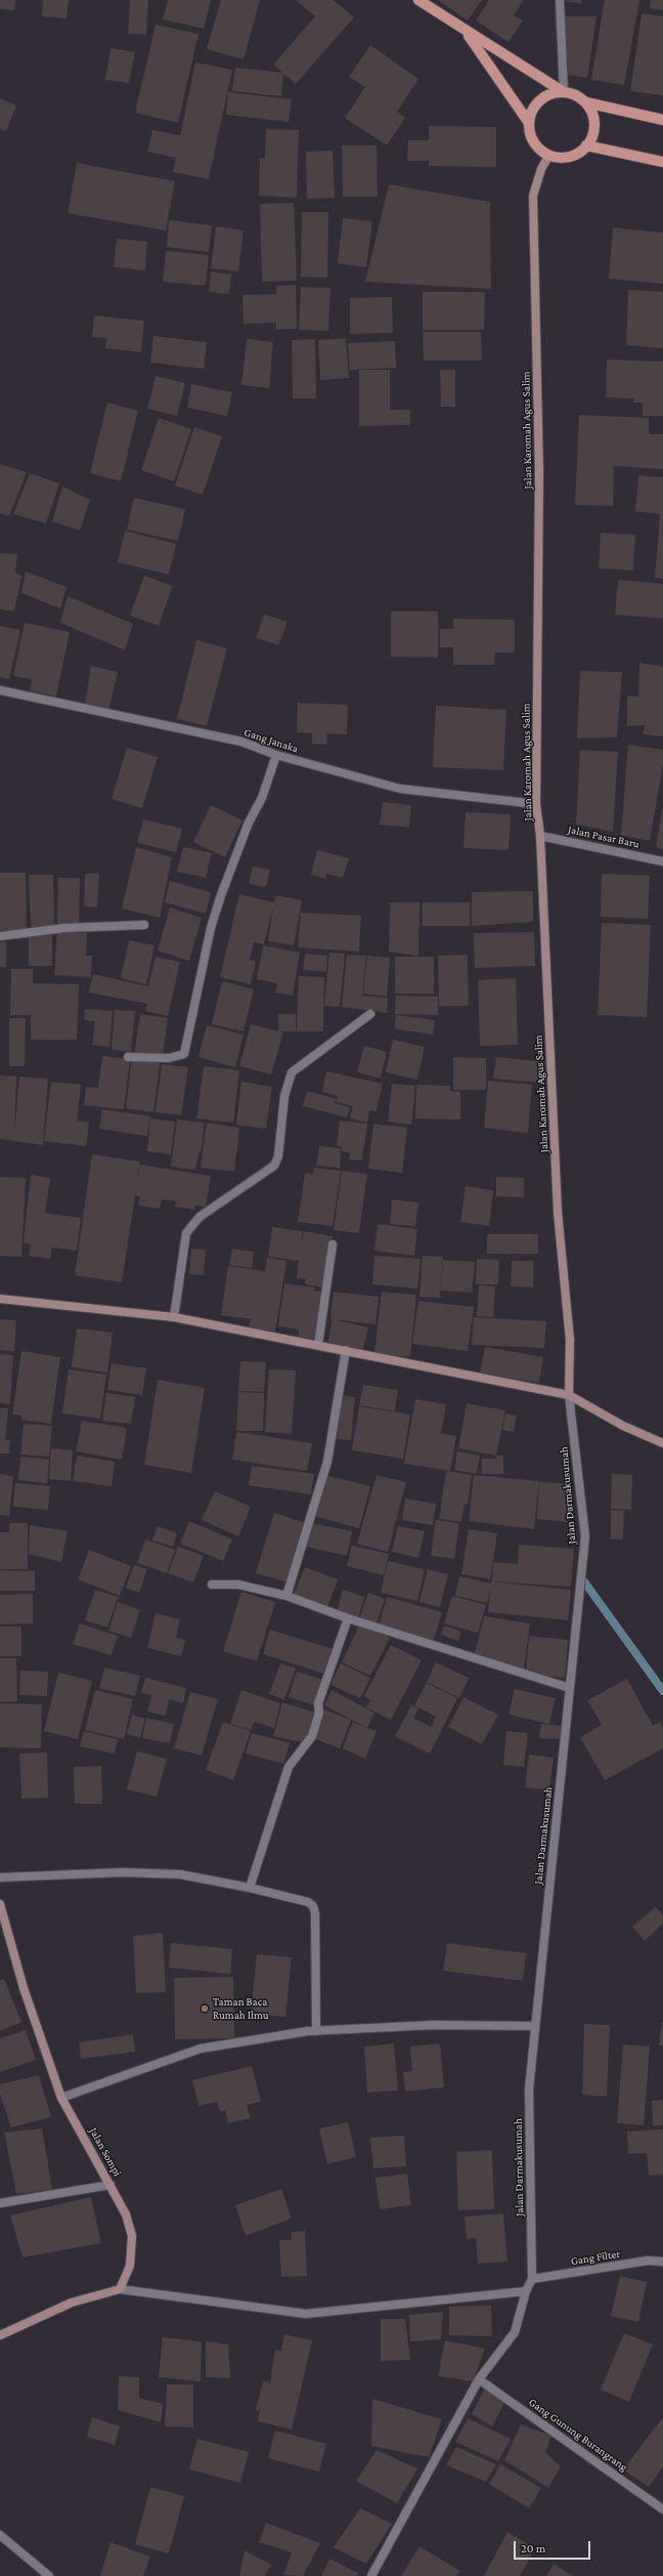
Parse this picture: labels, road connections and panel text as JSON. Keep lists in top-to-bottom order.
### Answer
{
  "streets": {
    "main road": ["Jalan Karomah Agus Salim", "Jalan Sompi"],
    "street": [
      "Gang Janaka",
      "Jalan Pasar Baru",
      "Jalan Darmakusumah",
      "Gang Filter",
      "Gang Gunung Burangrang"
    ]
  },
  "crossings": [
    ["Jalan Karomah Agus Salim", "Gang Janaka"],
    ["Jalan Karomah Agus Salim", "Jalan Pasar Baru"],
    ["Jalan Karomah Agus Salim", "Jalan Darmakusumah"],
    ["Jalan Darmakusumah", "Gang Filter"]
  ],
  "places": ["Taman Baca Rumah Ilmu"],
  "scale_bar": "20 m"
}
